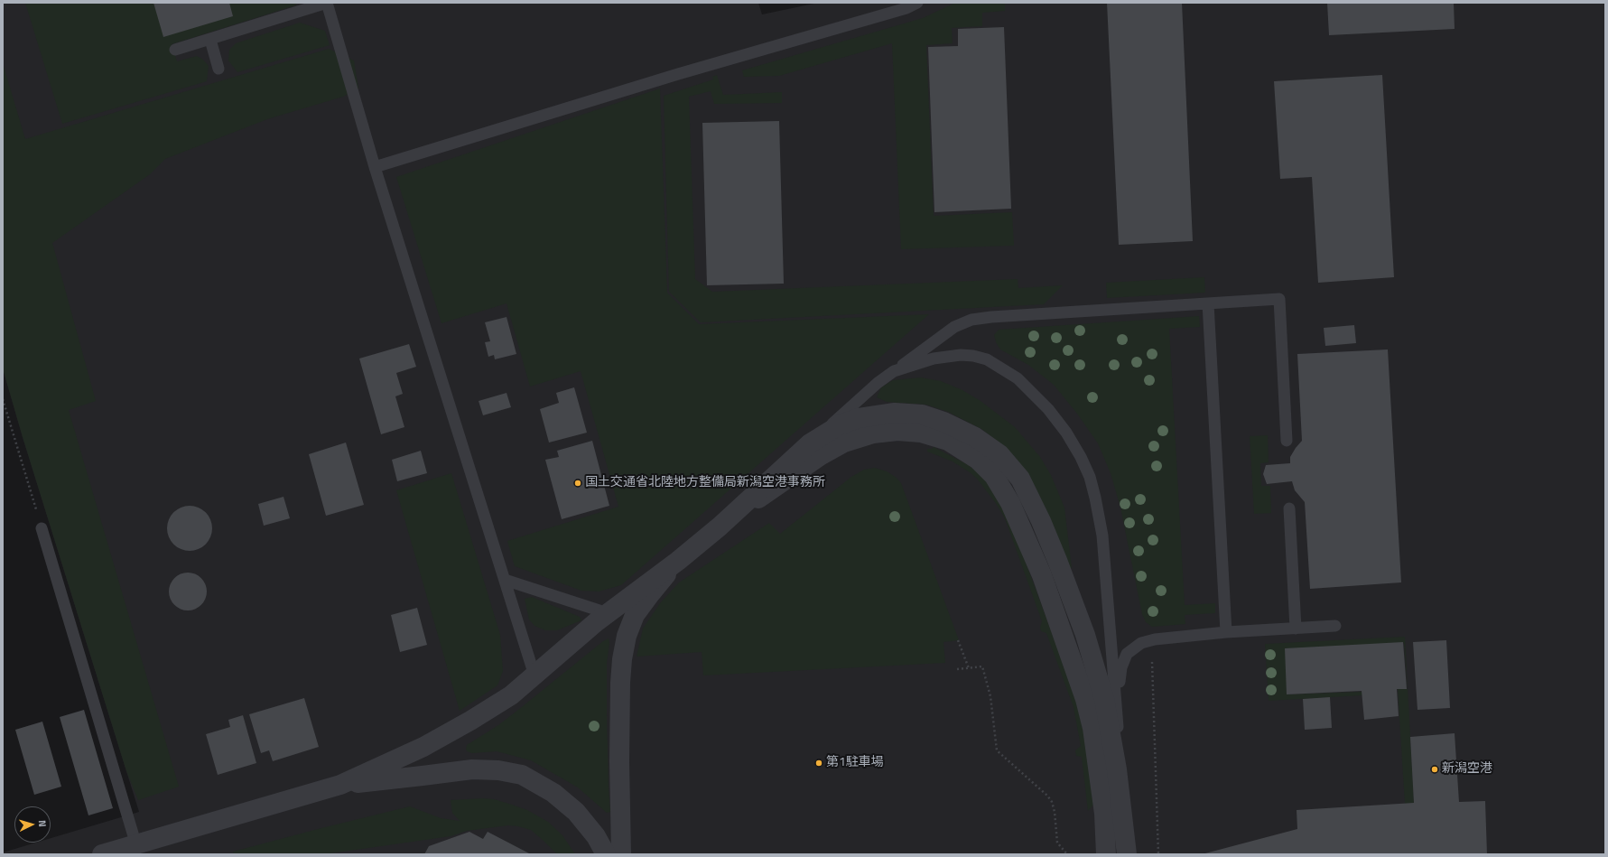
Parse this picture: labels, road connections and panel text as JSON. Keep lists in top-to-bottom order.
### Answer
{
  "places": ["国土交通省北陸地方整備局新潟空港事務所", "第1駐車場", "新潟空港"],
  "north": "right"
}
